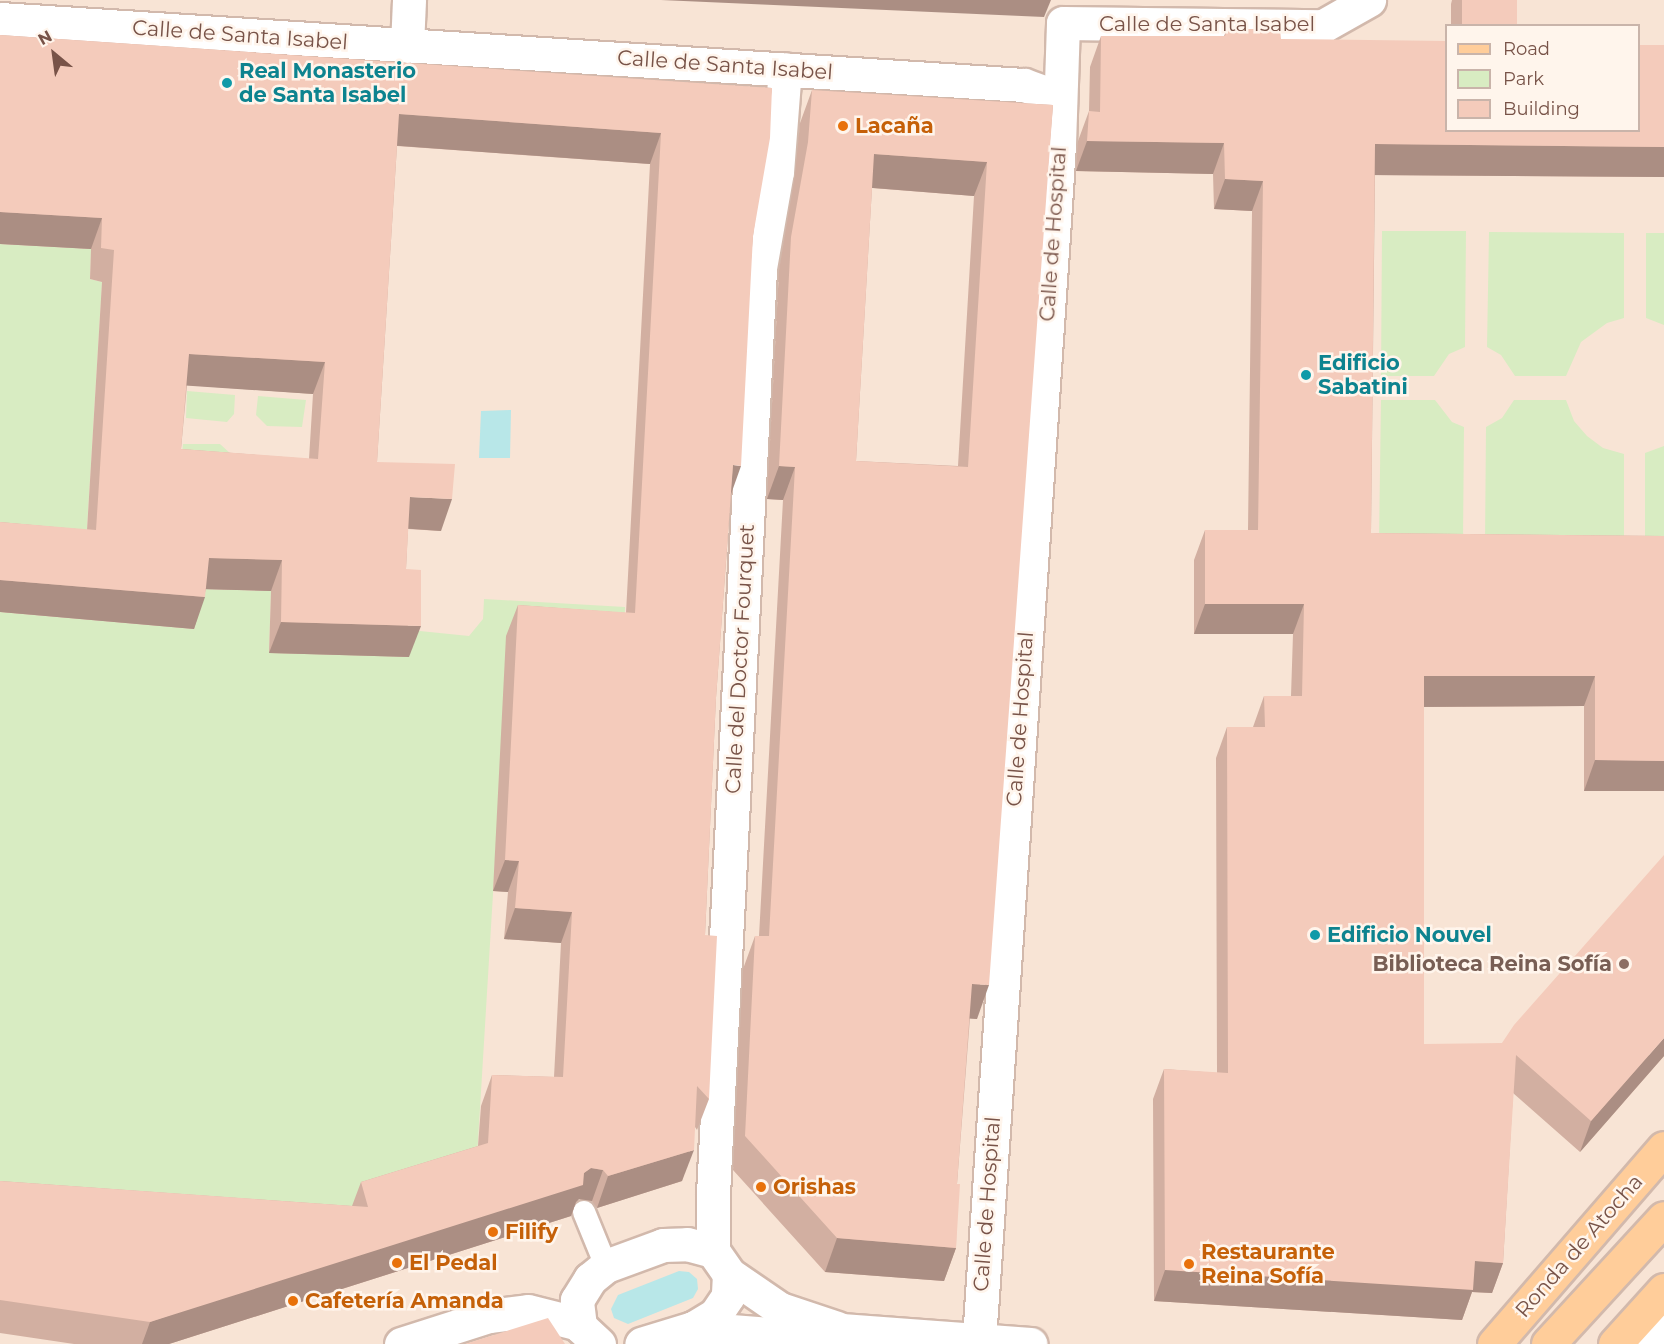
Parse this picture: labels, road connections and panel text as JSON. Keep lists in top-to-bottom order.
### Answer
{
  "streets": {
    "main road": ["Ronda de Atocha"],
    "street": ["Calle de Santa Isabel", "Calle de Hospital", "Calle del Doctor Fourquet"]
  },
  "crossings": [
    ["Calle de Santa Isabel", "Calle de Hospital"],
    ["Calle de Santa Isabel", "Calle del Doctor Fourquet"]
  ],
  "places": [
    "Real Monasterio de Santa Isabel",
    "Lacaña",
    "Edificio Sabatini",
    "Edificio Nouvel",
    "Biblioteca Reina Sofía",
    "Orishas",
    "Filify",
    "El Pedal",
    "Restaurante Reina Sofía",
    "Cafetería Amanda"
  ],
  "legend": ["Road", "Park", "Building"],
  "north": "top left"
}
